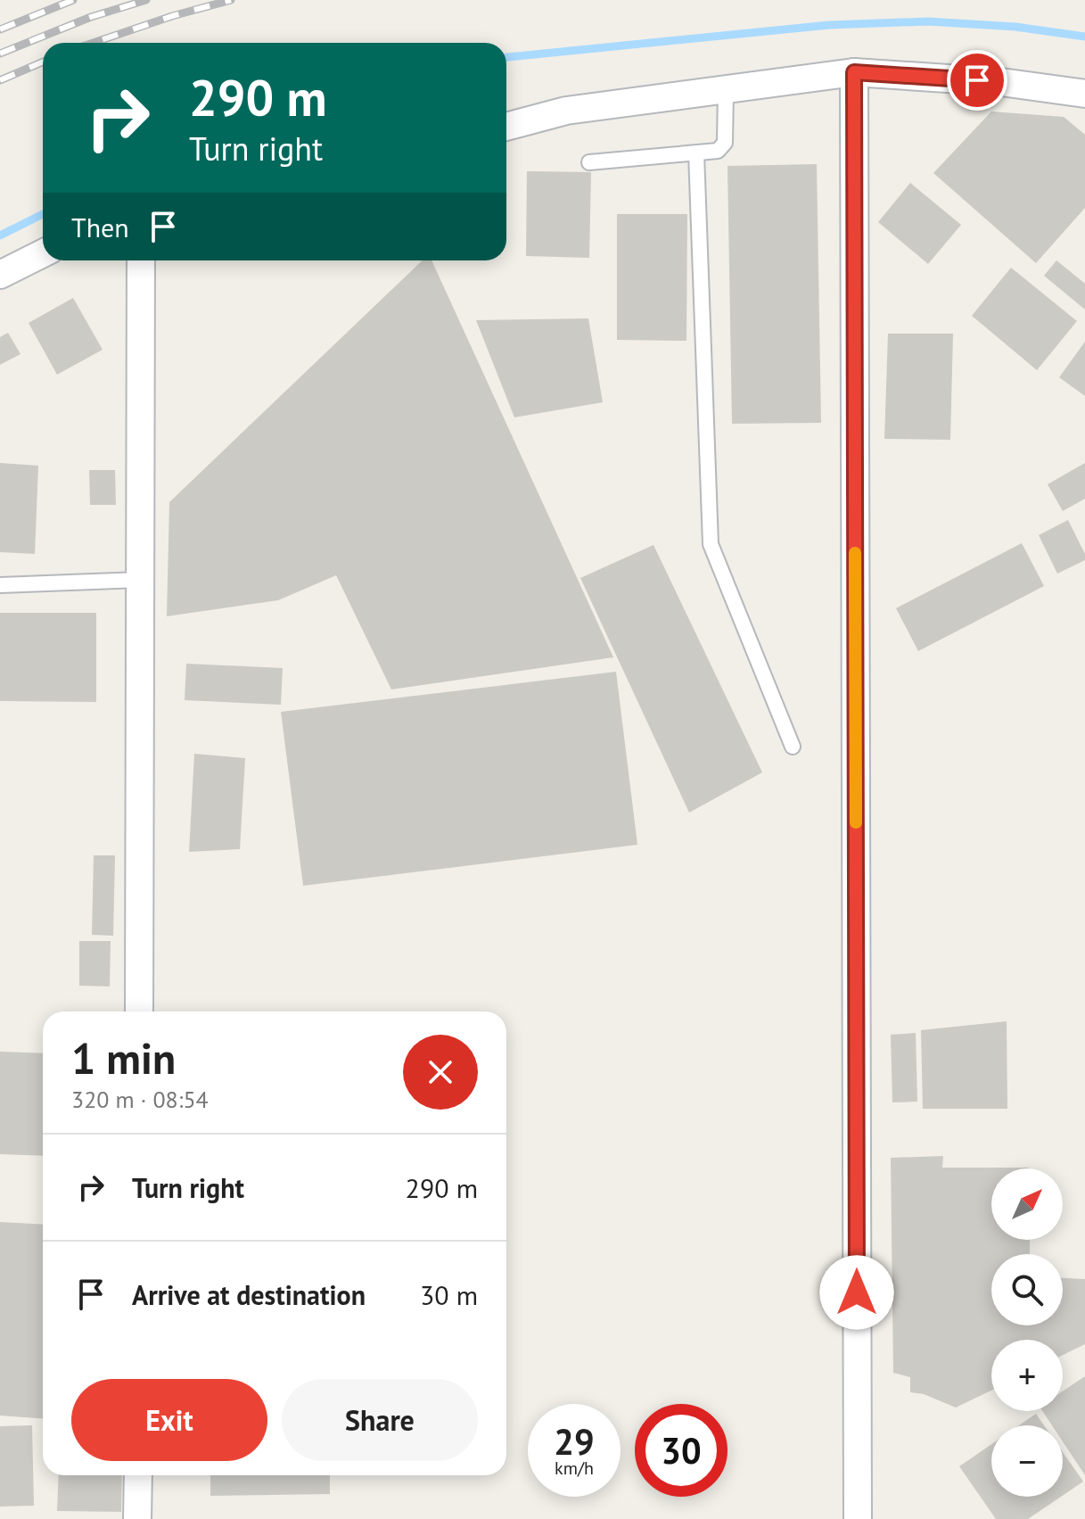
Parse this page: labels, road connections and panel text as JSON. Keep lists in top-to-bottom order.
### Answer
{
  "north": "top right",
  "page": {
    "turn": ["290 m", "Turn right"],
    "then": "Then",
    "heading": ["1 min", "320 m · 08:54"],
    "list": [
      {
        "name": "Turn right",
        "value": "290 m"
      },
      {
        "name": "Arrive at destination",
        "value": "30 m"
      }
    ],
    "map_buttons": ["+", "−"],
    "buttons": ["Exit", "Share"],
    "speed": "29 km/h",
    "limit": "30"
  }
}
